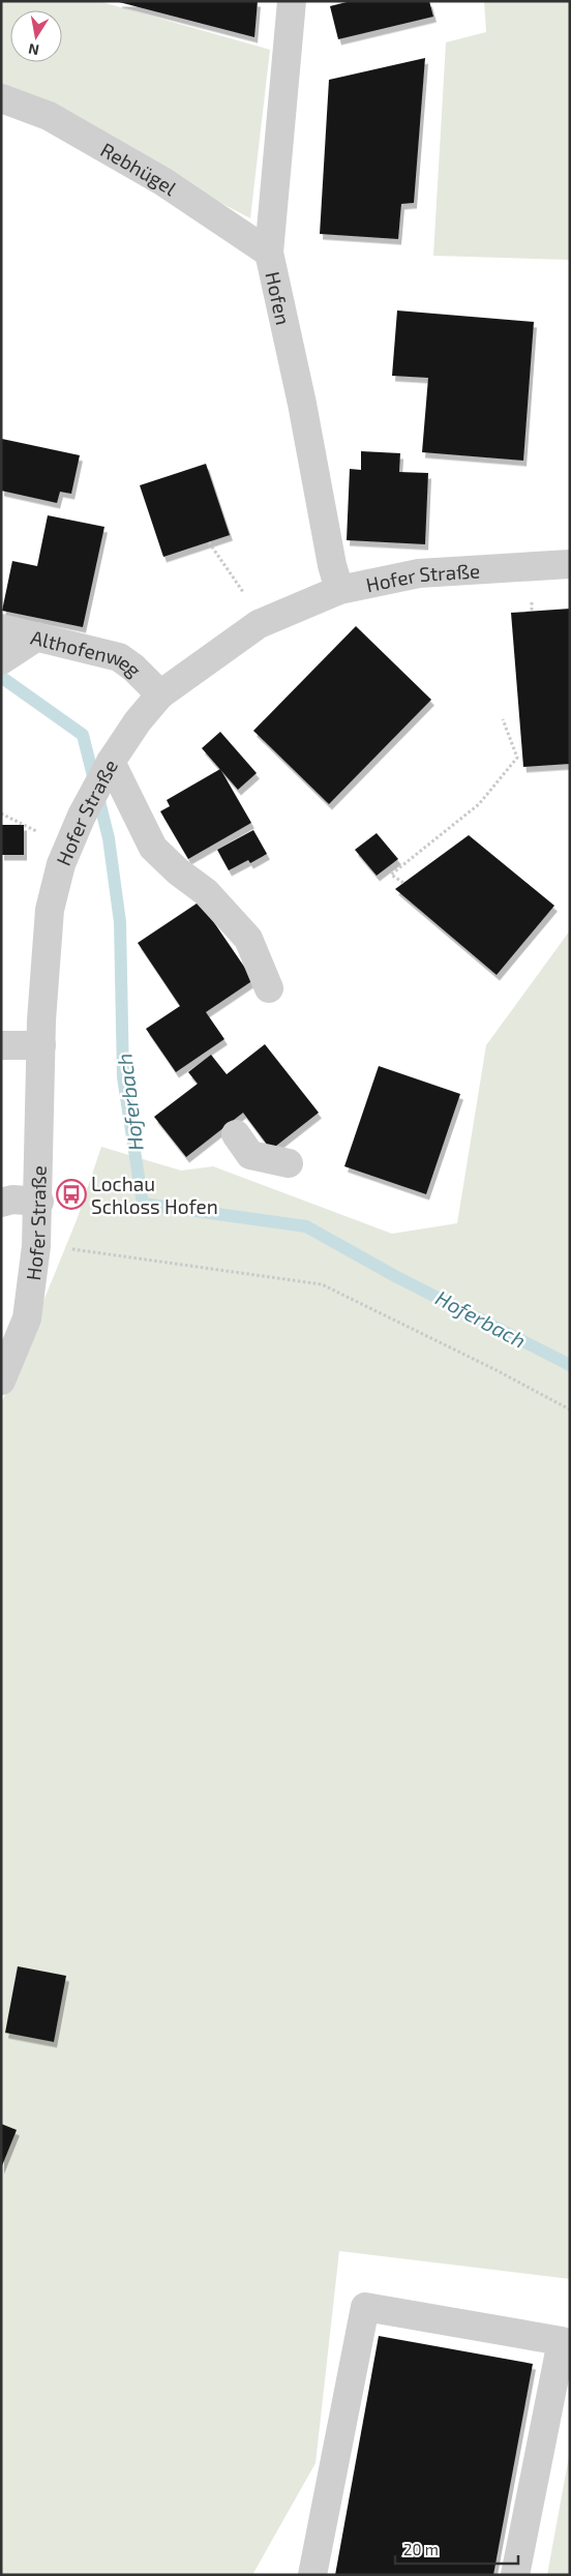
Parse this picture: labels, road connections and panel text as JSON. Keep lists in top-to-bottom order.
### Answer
{
  "streets": {
    "street": [
      "Rebhügel",
      "Hofen",
      "Hofer Straße",
      "Althofenweg"
    ]
  },
  "crossings": [
    ["Rebhügel", "Hofen"],
    ["Hofen", "Hofer Straße"],
    ["Hofer Straße", "Althofenweg"]
  ],
  "water": ["Hoferbach"],
  "places": {
    "bus stop": ["Lochau Schloss Hofen"]
  },
  "scale_bar": "20 m",
  "north": "bottom"
}
